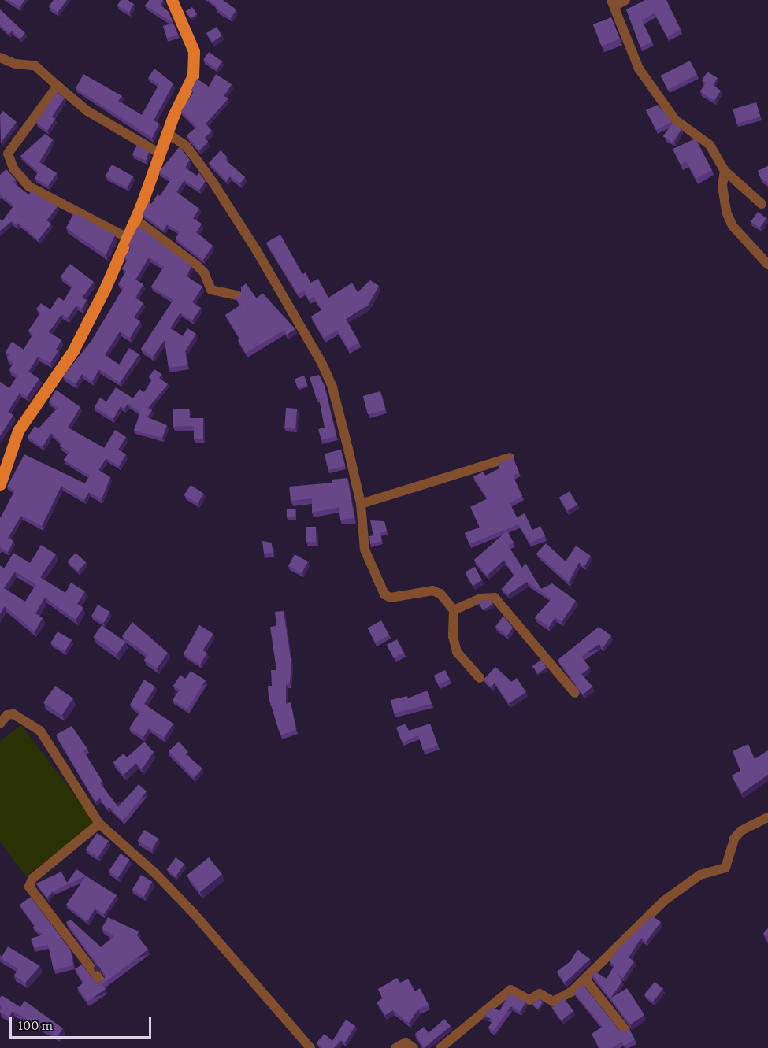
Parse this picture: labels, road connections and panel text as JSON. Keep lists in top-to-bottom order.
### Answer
{
  "scale_bar": "100 m"
}
